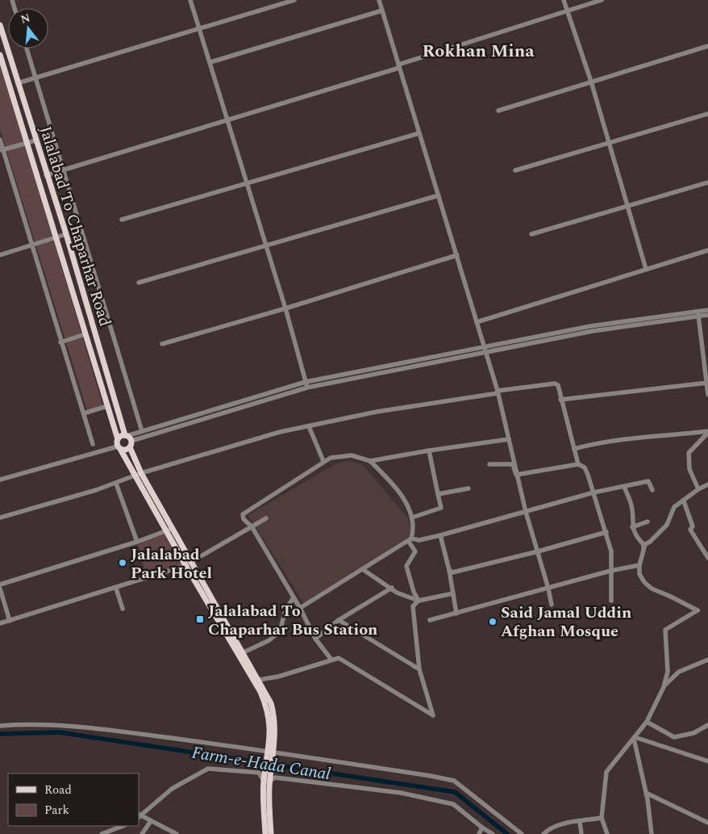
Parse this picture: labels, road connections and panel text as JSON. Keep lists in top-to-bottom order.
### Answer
{
  "streets": {
    "main road": ["Jalalabad To Chaparhar Road"]
  },
  "districts": ["Rokhan Mina"],
  "water": ["Farm-e-Hada Canal"],
  "places": {
    "other": ["Jalalabad Park Hotel", "Said Jamal Uddin Afghan Mosque"],
    "transit": ["Jalalabad To Chaparhar Bus Station"]
  },
  "legend": ["Road", "Park"],
  "north": "top"
}
